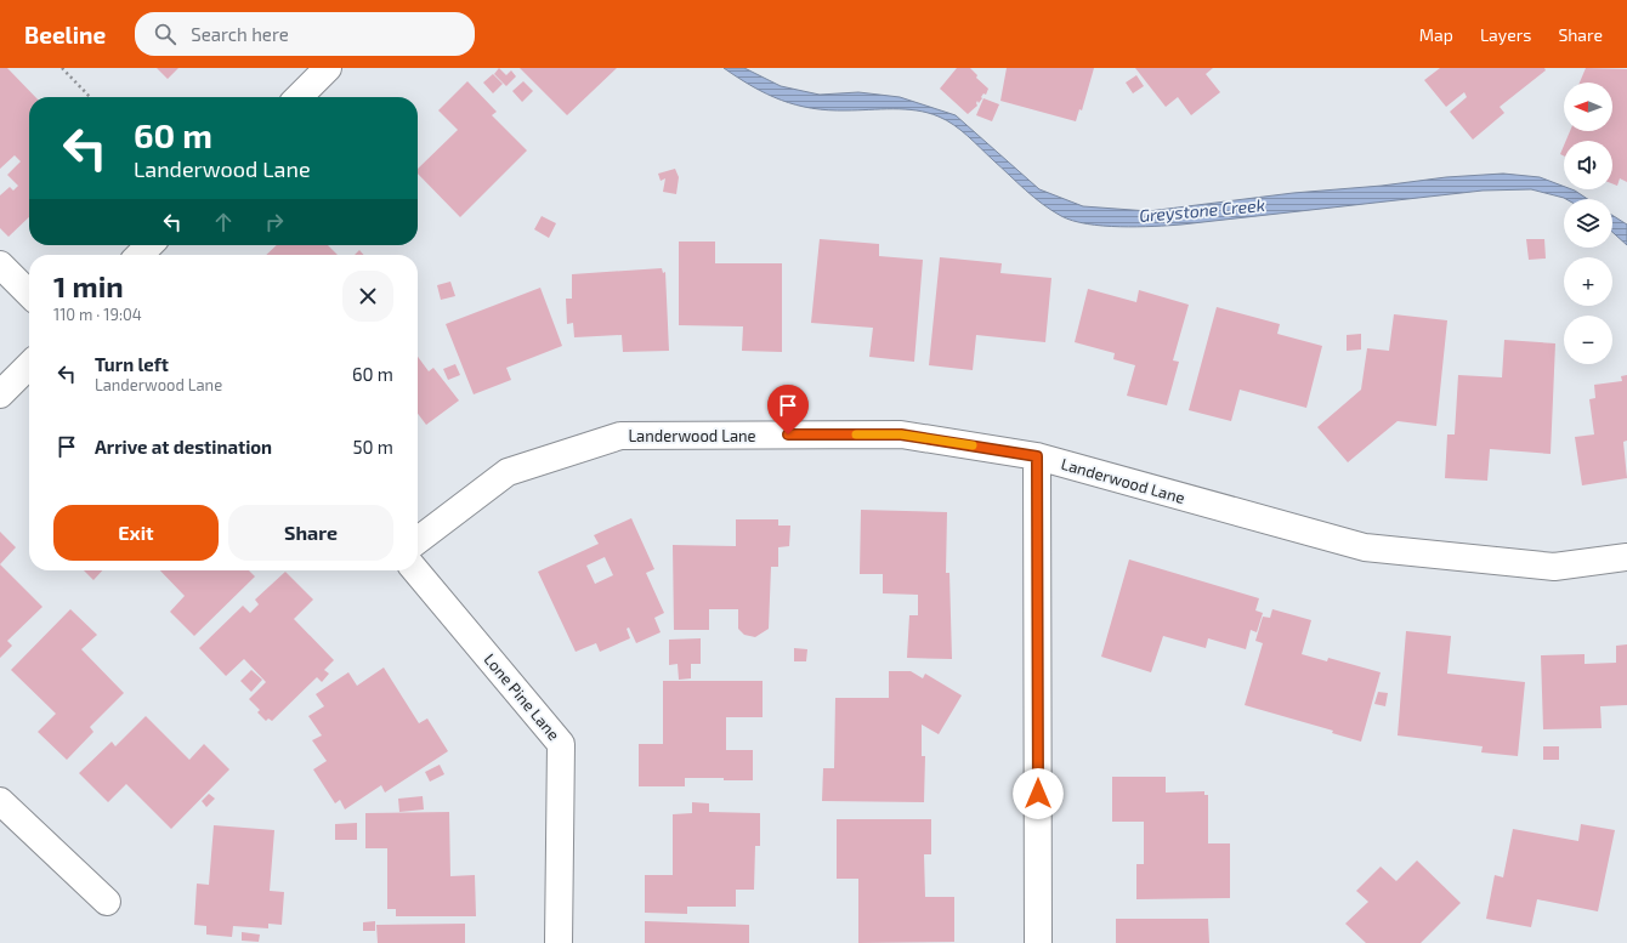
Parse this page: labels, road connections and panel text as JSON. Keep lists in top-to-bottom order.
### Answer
{
  "streets": {
    "street": ["Landerwood Lane", "Lone Pine Lane"]
  },
  "water": ["Greystone Creek"],
  "north": "left",
  "page": {
    "header": "Beeline",
    "search": "Search here",
    "nav": ["Map", "Layers", "Share"],
    "map_buttons": ["+", "−"],
    "turn": ["60 m", "Landerwood Lane"],
    "heading": ["1 min", "110 m · 19:04"],
    "list": [
      {
        "name": "Turn left",
        "note": "Landerwood Lane",
        "value": "60 m"
      },
      {
        "name": "Arrive at destination",
        "value": "50 m"
      }
    ],
    "buttons": ["Exit", "Share"]
  }
}
